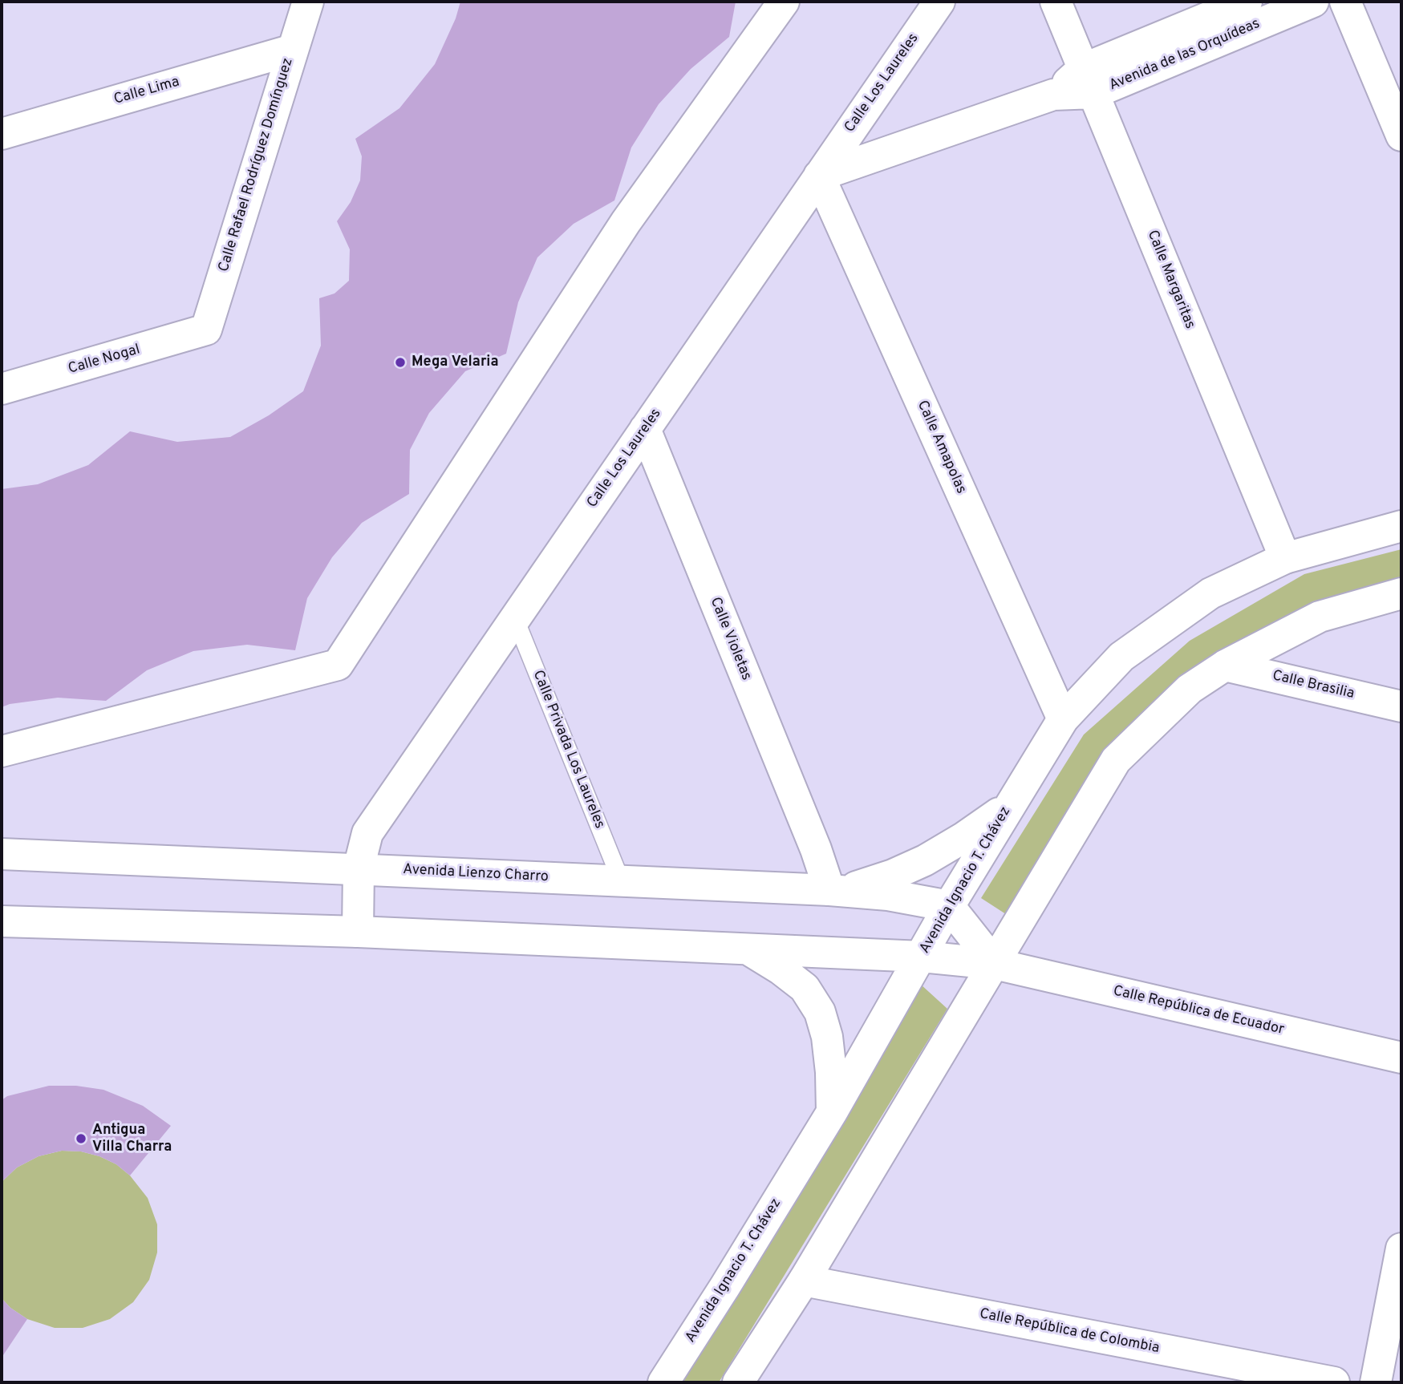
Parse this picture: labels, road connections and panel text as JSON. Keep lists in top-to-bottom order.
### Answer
{
  "streets": {
    "street": [
      "Avenida de las Orquídeas",
      "Calle Los Laureles",
      "Calle Lima",
      "Calle Rafael Rodríguez Domínguez",
      "Calle Margaritas",
      "Calle Nogal",
      "Calle Amapolas",
      "Calle Violetas",
      "Calle Brasilia",
      "Avenida Lienzo Charro",
      "Avenida Ignacio T. Chávez",
      "Calle República de Ecuador",
      "Calle República de Colombia"
    ],
    "lane": ["Calle Privada Los Laureles"]
  },
  "crossings": [
    ["Avenida de las Orquídeas", "Calle Los Laureles"],
    ["Avenida de las Orquídeas", "Calle Margaritas"],
    ["Avenida de las Orquídeas", "Calle Amapolas"],
    ["Calle Los Laureles", "Calle Amapolas"],
    ["Calle Los Laureles", "Calle Violetas"],
    ["Calle Los Laureles", "Calle Privada Los Laureles"],
    ["Calle Los Laureles", "Avenida Lienzo Charro"],
    ["Calle Lima", "Calle Rafael Rodríguez Domínguez"],
    ["Calle Rafael Rodríguez Domínguez", "Calle Nogal"],
    ["Calle Margaritas", "Avenida Ignacio T. Chávez"],
    ["Calle Amapolas", "Avenida Ignacio T. Chávez"],
    ["Calle Violetas", "Avenida Lienzo Charro"],
    ["Calle Privada Los Laureles", "Avenida Lienzo Charro"],
    ["Avenida Lienzo Charro", "Avenida Ignacio T. Chávez"],
    ["Avenida Ignacio T. Chávez", "Calle República de Ecuador"]
  ],
  "places": ["Mega Velaria", "Antigua Villa Charra"]
}
